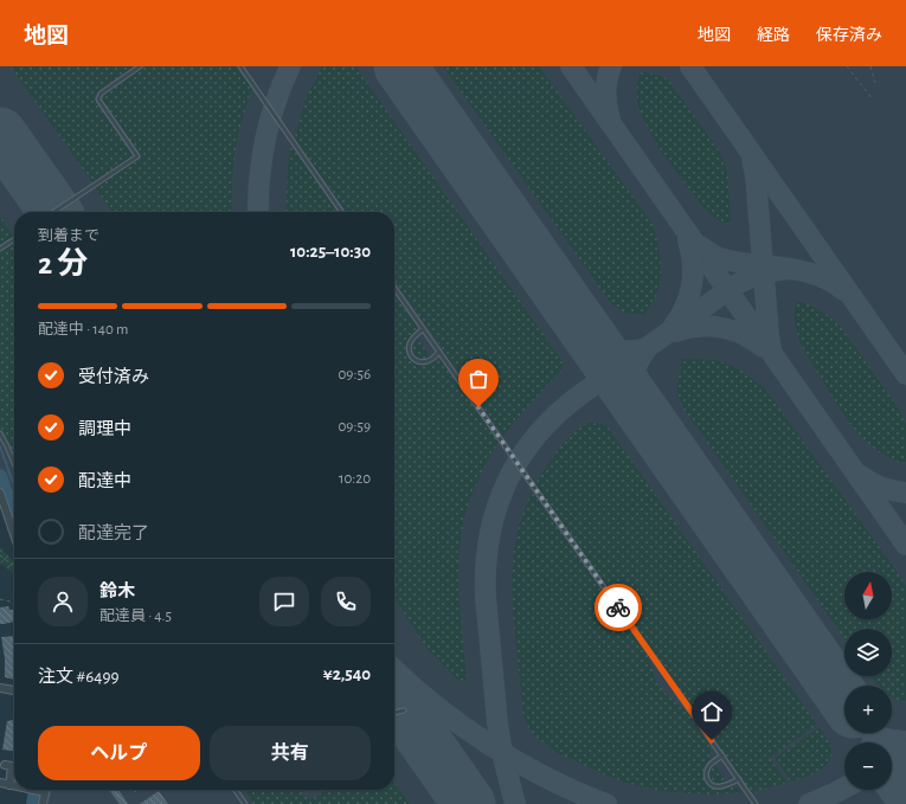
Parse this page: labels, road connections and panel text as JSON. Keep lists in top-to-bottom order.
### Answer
{
  "north": "top",
  "page": {
    "header": "地図",
    "nav": ["地図", "経路", "保存済み"],
    "heading": ["2 分", "到着まで", "10:25–10:30"],
    "panel": [
      "鈴木",
      "配達員 · 4.5",
      "注文 #6499",
      "¥2,540"
    ],
    "bar": "配達中 · 140 m",
    "list": [
      ["受付済み", "09:56"],
      ["調理中", "09:59"],
      ["配達中", "10:20"],
      "配達完了"
    ],
    "map_buttons": ["+", "−"],
    "buttons": ["ヘルプ", "共有"]
  }
}
